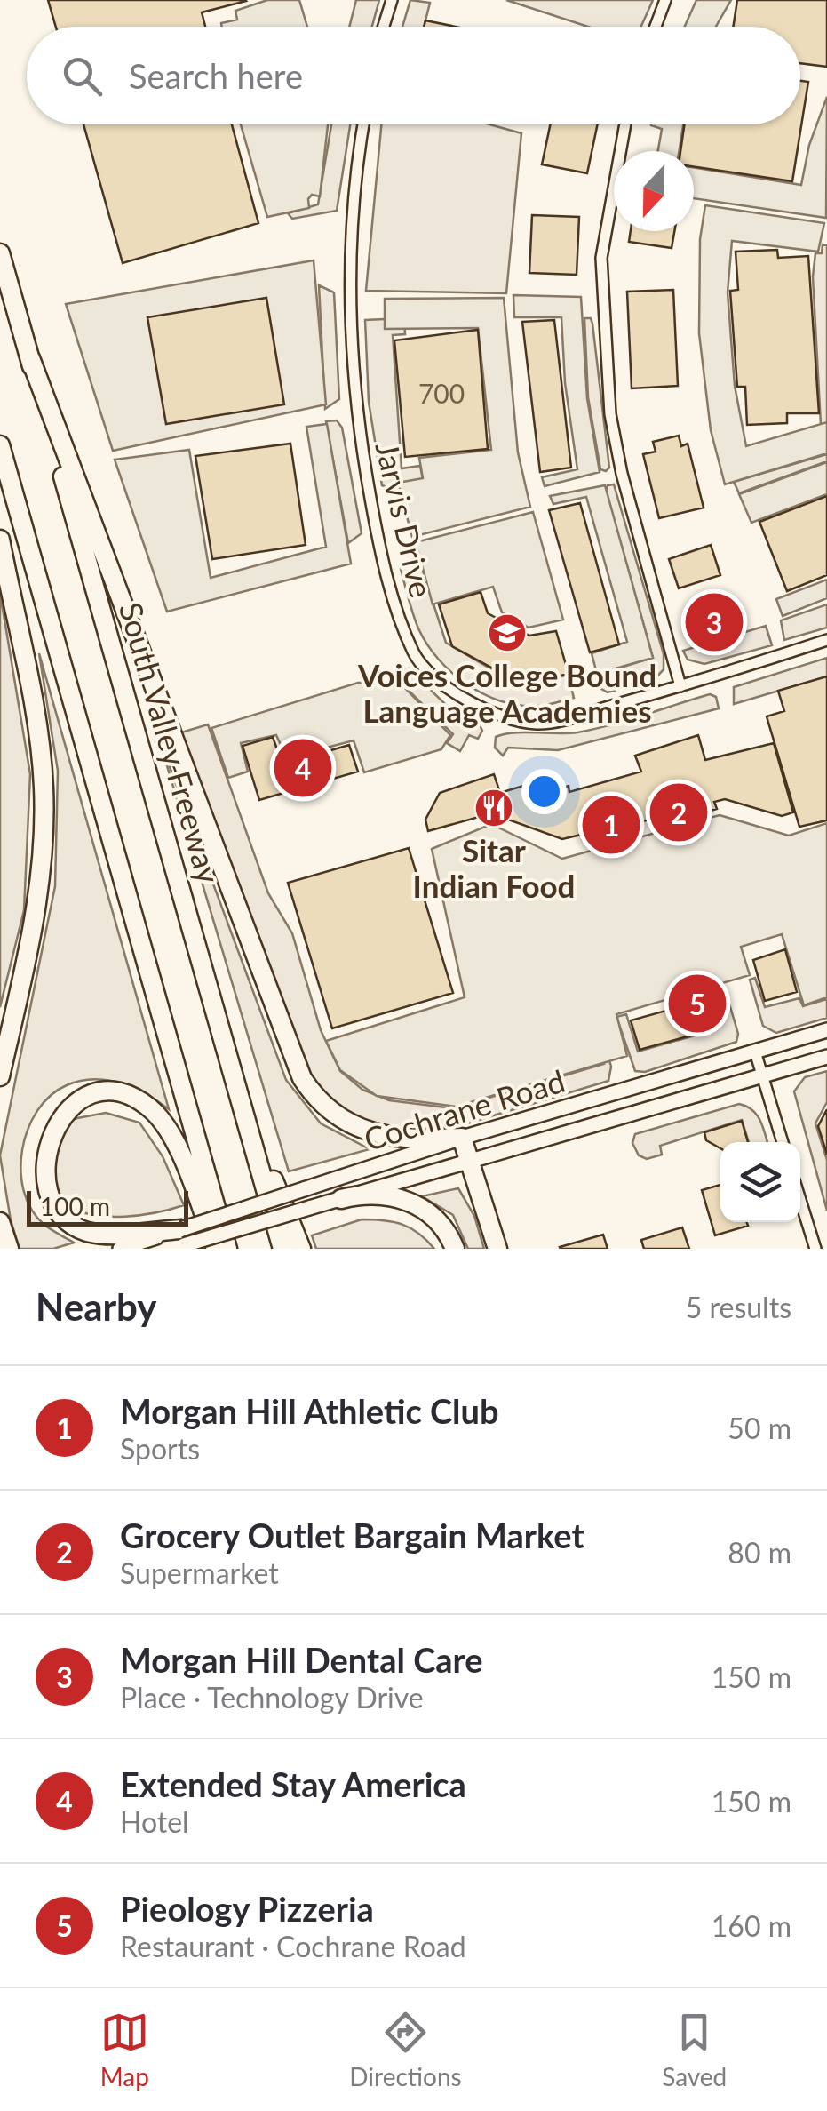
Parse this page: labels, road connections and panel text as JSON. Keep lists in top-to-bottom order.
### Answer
{
  "streets": {
    "highway": ["South Valley Freeway"],
    "main road": ["Cochrane Road"],
    "street": ["Jarvis Drive"]
  },
  "places": {
    "school or university": ["Voices College Bound Language Academies"],
    "restaurant": ["Sitar Indian Food"]
  },
  "house_numbers": ["700"],
  "scale_bar": "100 m",
  "north": "bottom",
  "page": {
    "search": "Search here",
    "pins": [
      "3",
      "4",
      "2",
      "1",
      "5"
    ],
    "scale": "100 m",
    "heading": ["Nearby", "5 results"],
    "list": [
      {
        "mark": "1",
        "name": "Morgan Hill Athletic Club",
        "note": "Sports",
        "value": "50 m"
      },
      {
        "mark": "2",
        "name": "Grocery Outlet Bargain Market",
        "note": "Supermarket",
        "value": "80 m"
      },
      {
        "mark": "3",
        "name": "Morgan Hill Dental Care",
        "note": "Place · Technology Drive",
        "value": "150 m"
      },
      {
        "mark": "4",
        "name": "Extended Stay America",
        "note": "Hotel",
        "value": "150 m"
      },
      {
        "mark": "5",
        "name": "Pieology Pizzeria",
        "note": "Restaurant · Cochrane Road",
        "value": "160 m"
      }
    ],
    "nav": ["Map", "Directions", "Saved"]
  }
}
